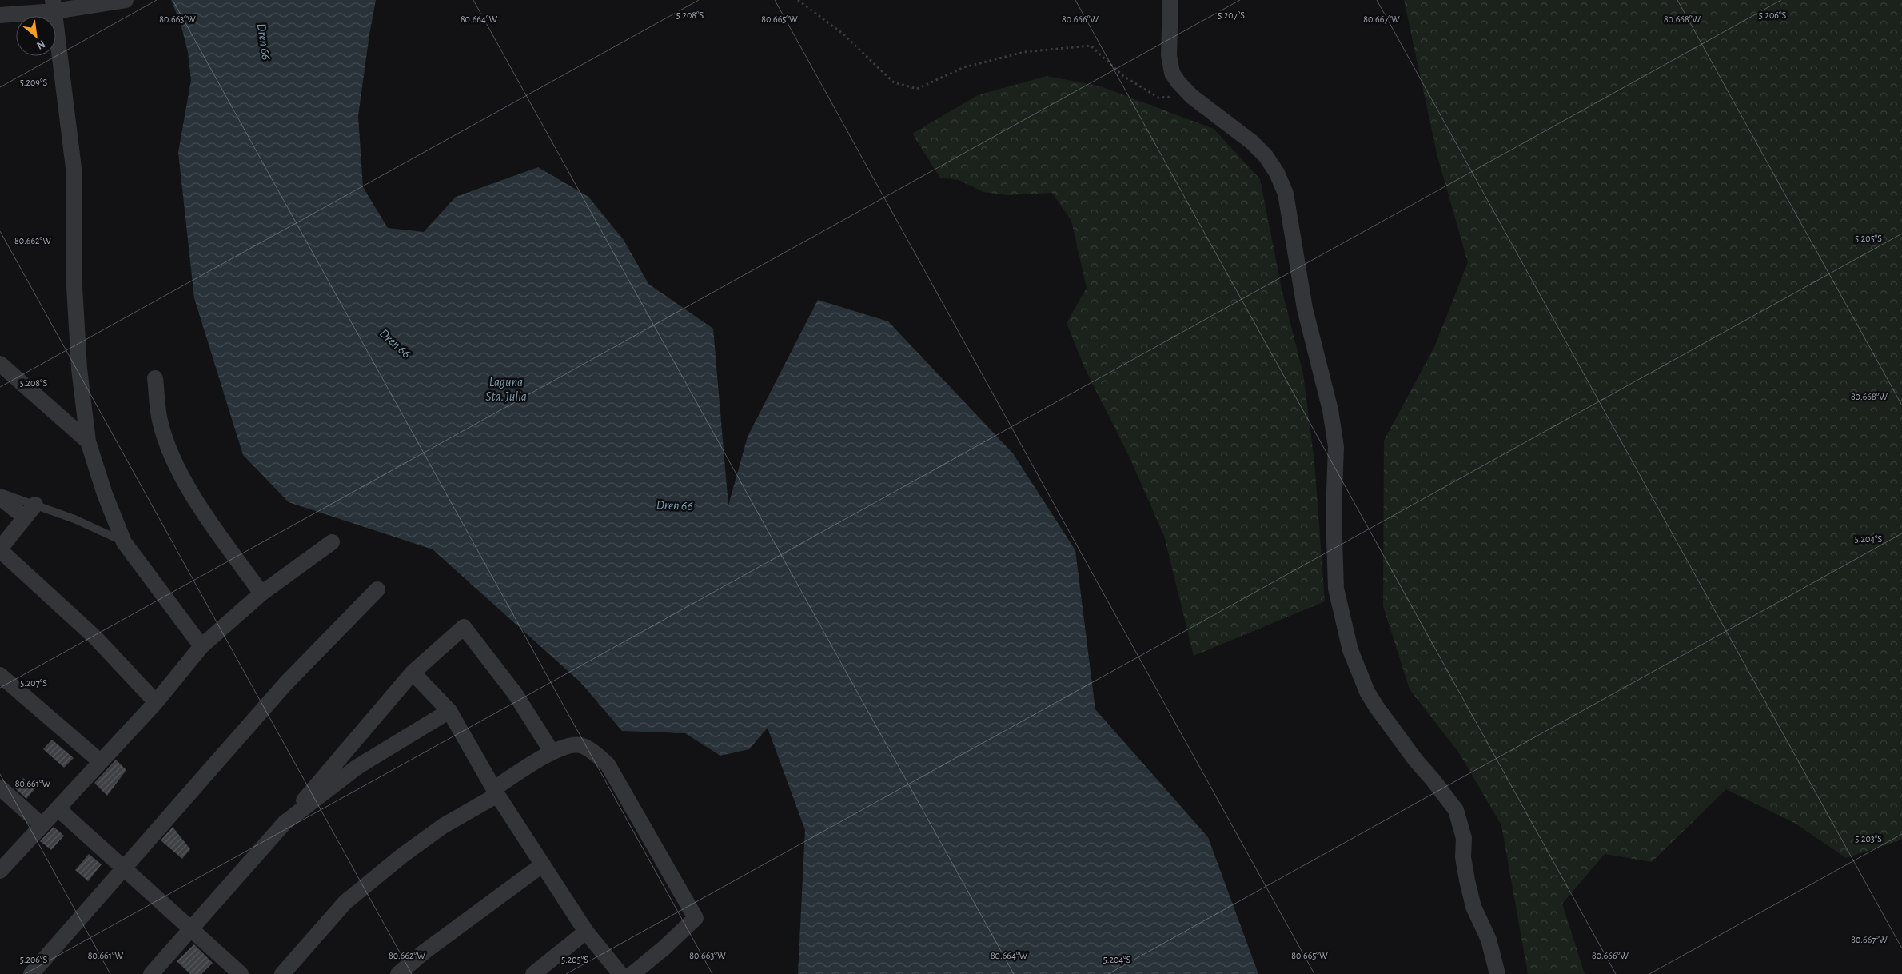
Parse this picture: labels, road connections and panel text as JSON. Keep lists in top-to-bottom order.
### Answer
{
  "water": ["Dren 66", "Laguna Sta. Julia"],
  "north": "bottom right",
  "coordinates": [
    "5.208°S",
    "5.207°S",
    "5.206°S",
    "80.663°W",
    "80.664°W",
    "80.665°W",
    "80.666°W",
    "80.667°W",
    "80.668°W",
    "5.209°S",
    "5.205°S",
    "80.662°W",
    "5.204°S",
    "80.661°W",
    "5.203°S"
  ]
}
